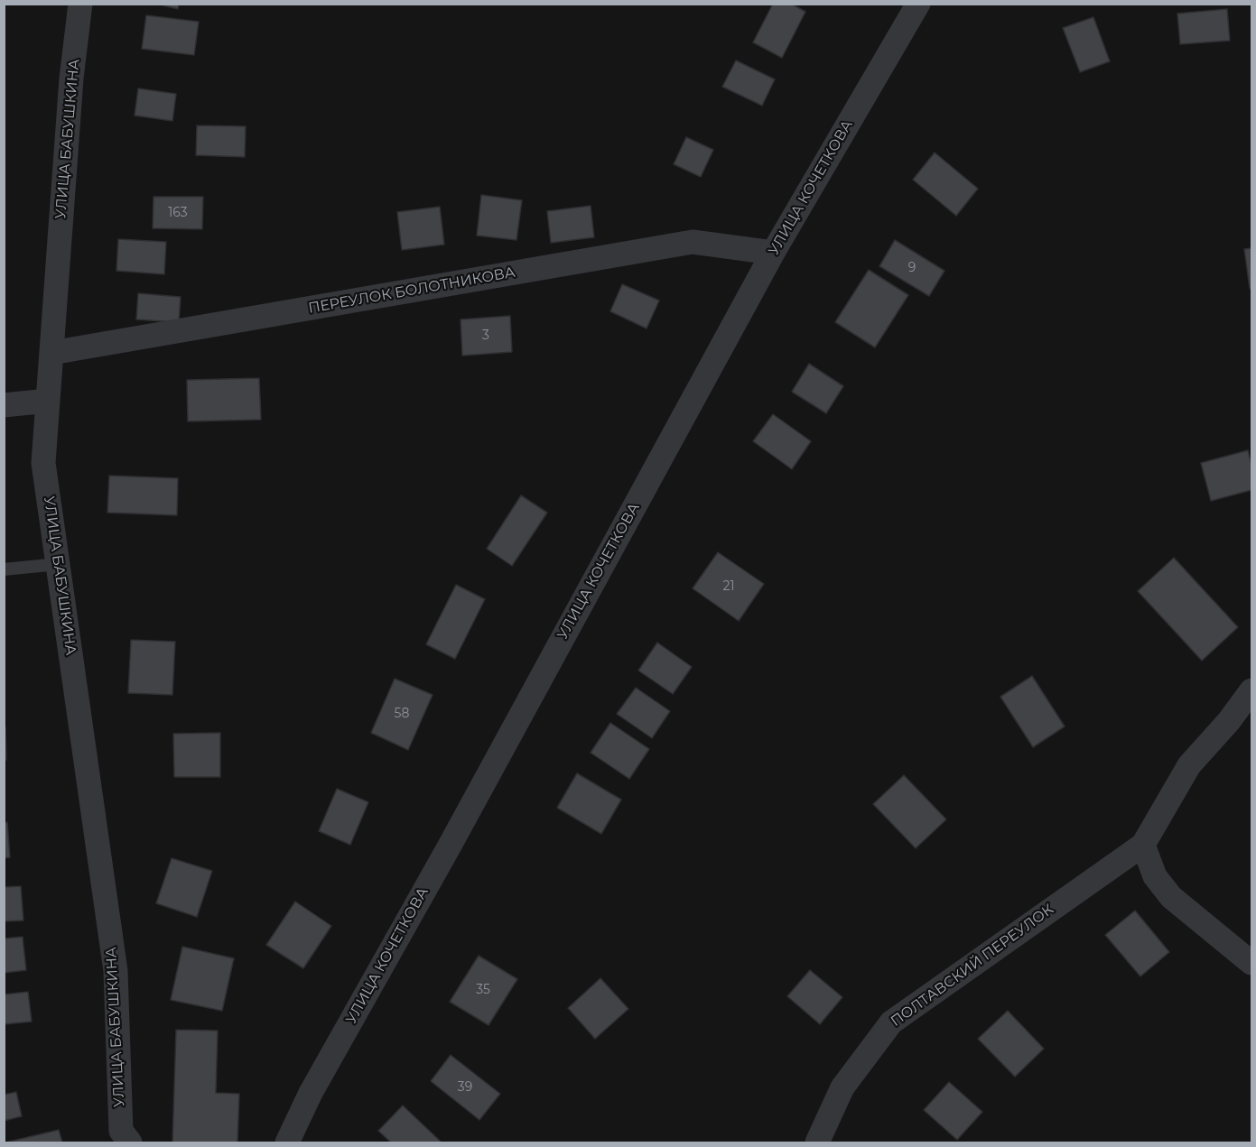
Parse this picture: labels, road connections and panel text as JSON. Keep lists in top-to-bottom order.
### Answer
{
  "streets": {
    "street": [
      "УЛИЦА БАБУШКИНА",
      "УЛИЦА КОЧЕТКОВА",
      "ПЕРЕУЛОК БОЛОТНИКОВА",
      "ПОЛТАВСКИЙ ПЕРЕУЛОК"
    ]
  },
  "crossings": [
    ["УЛИЦА БАБУШКИНА", "ПЕРЕУЛОК БОЛОТНИКОВА"],
    ["УЛИЦА КОЧЕТКОВА", "ПЕРЕУЛОК БОЛОТНИКОВА"]
  ],
  "house_numbers": [
    "163",
    "9",
    "3",
    "21",
    "58",
    "35",
    "39"
  ]
}
